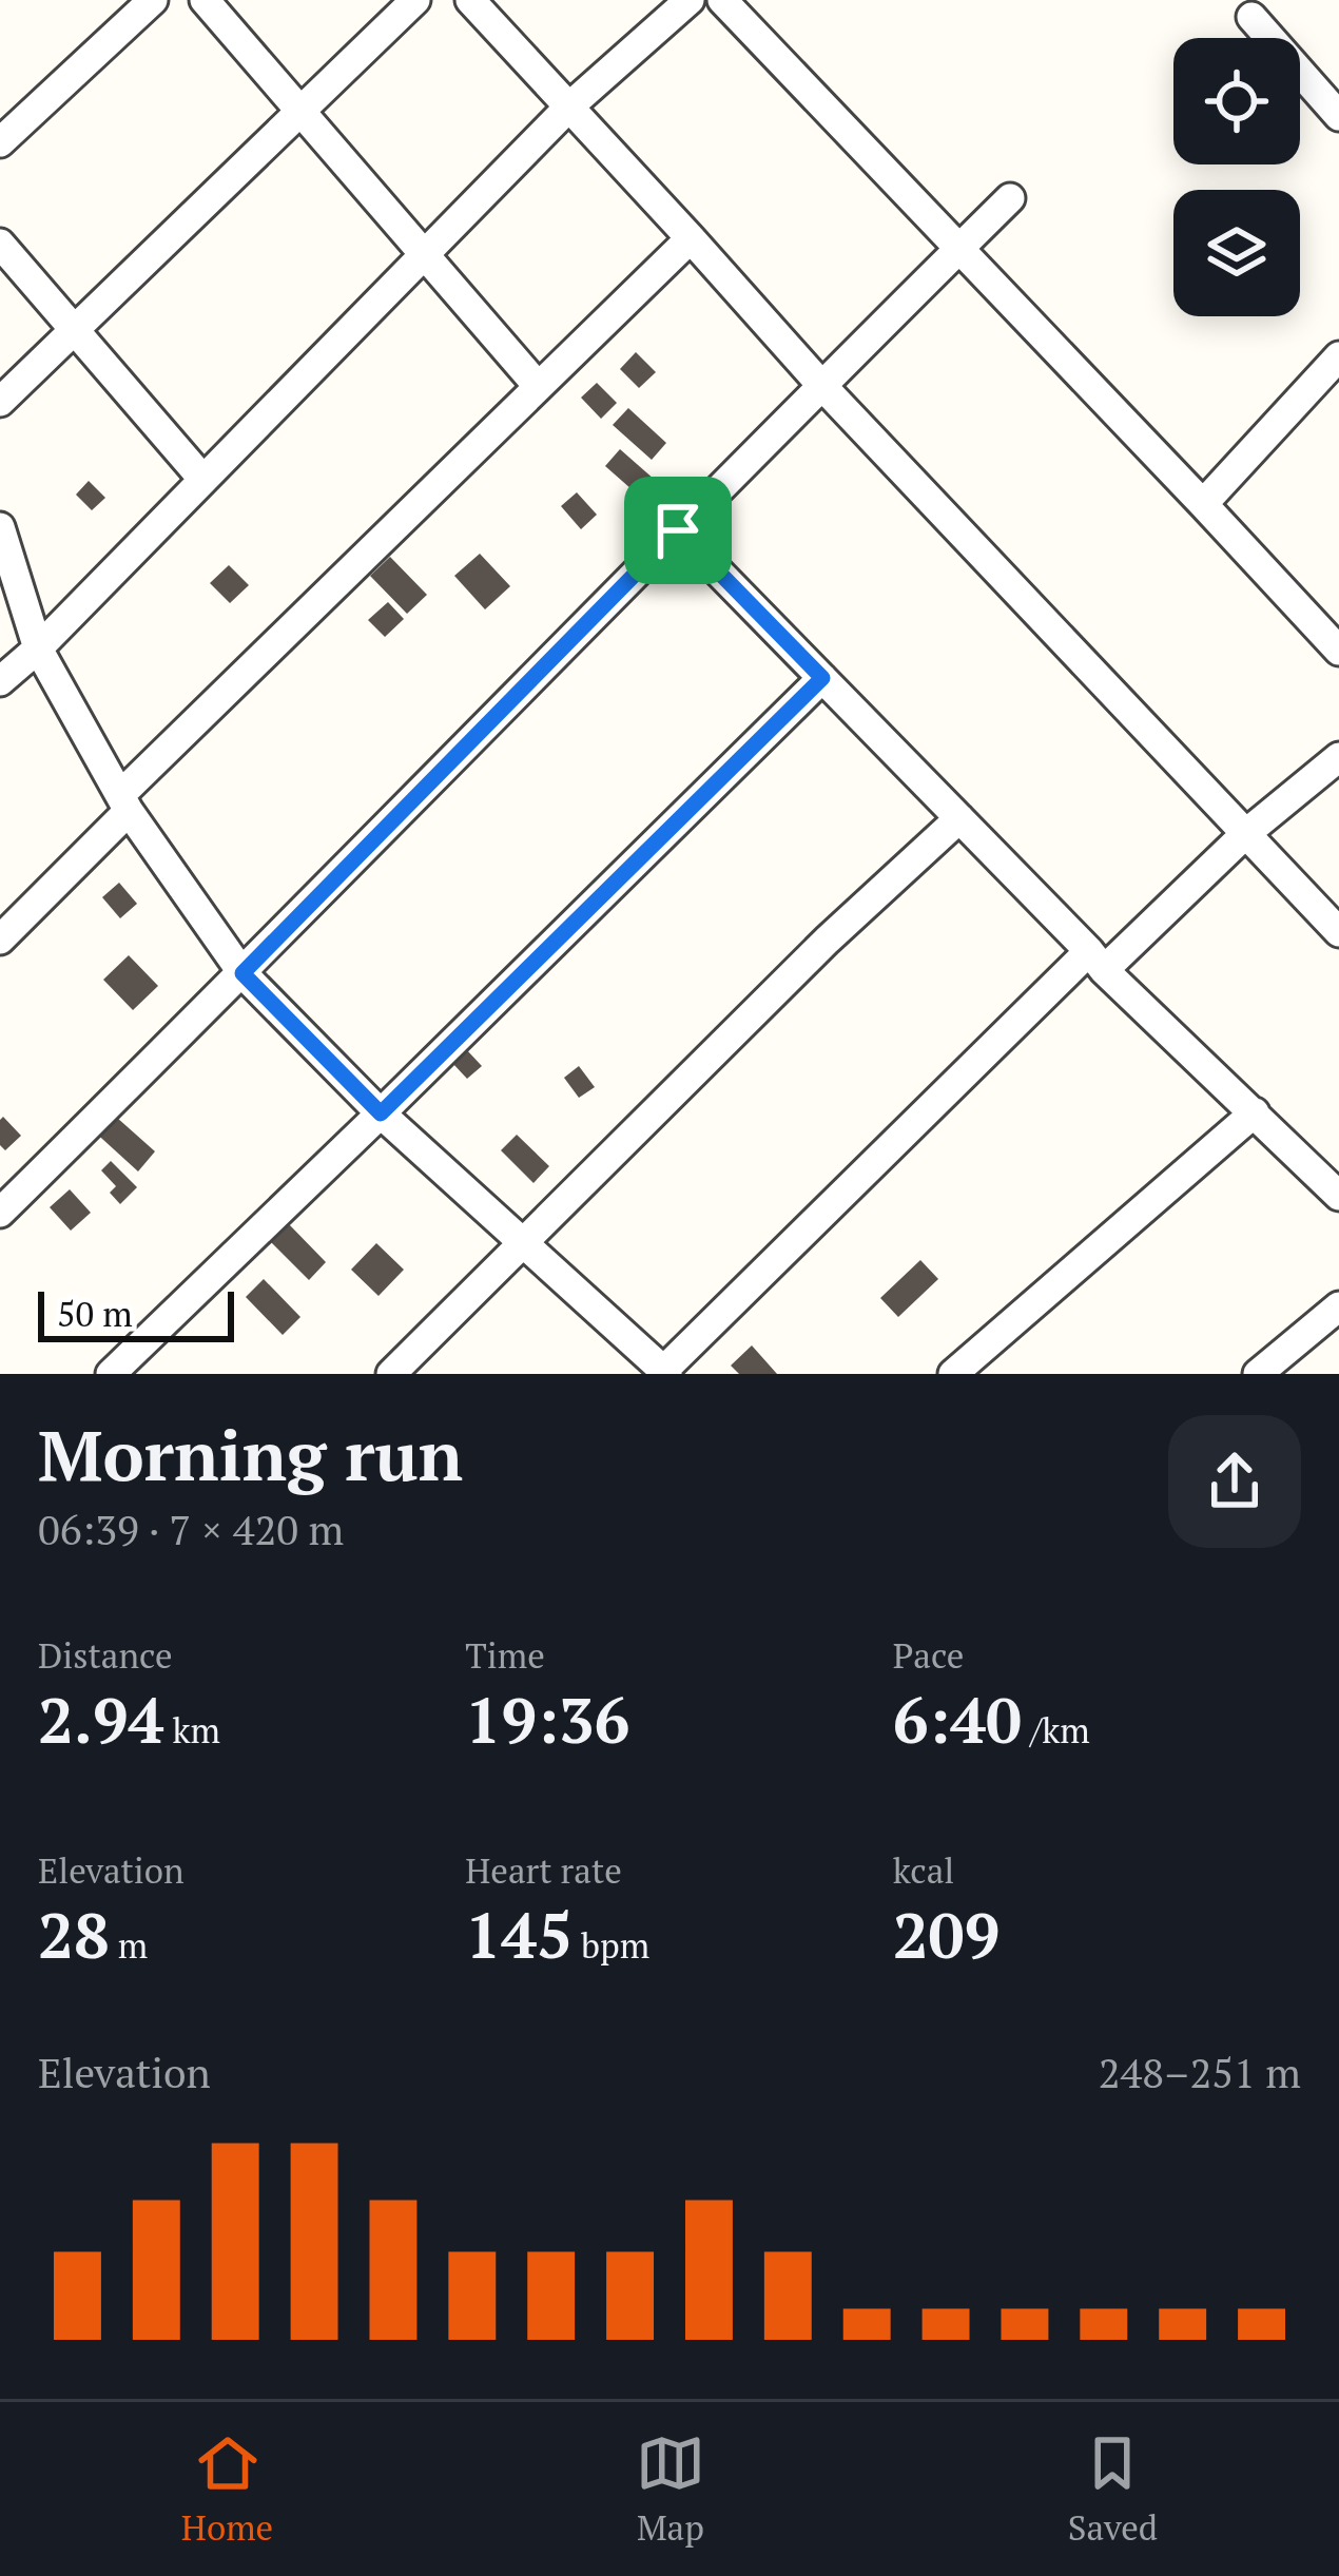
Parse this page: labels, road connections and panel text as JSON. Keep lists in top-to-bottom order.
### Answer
{
  "scale_bar": "50 m",
  "page": {
    "scale": "50 m",
    "heading": ["Morning run", "06:39 · 7 × 420 m"],
    "stats": [
      ["Distance", "2.94 km"],
      ["Time", "19:36"],
      ["Pace", "6:40 /km"],
      ["Elevation", "28 m"],
      ["Heart rate", "145 bpm"],
      ["kcal", "209"]
    ],
    "chart": ["Elevation", "248–251 m"],
    "tabs": ["Home", "Map", "Saved"]
  }
}
